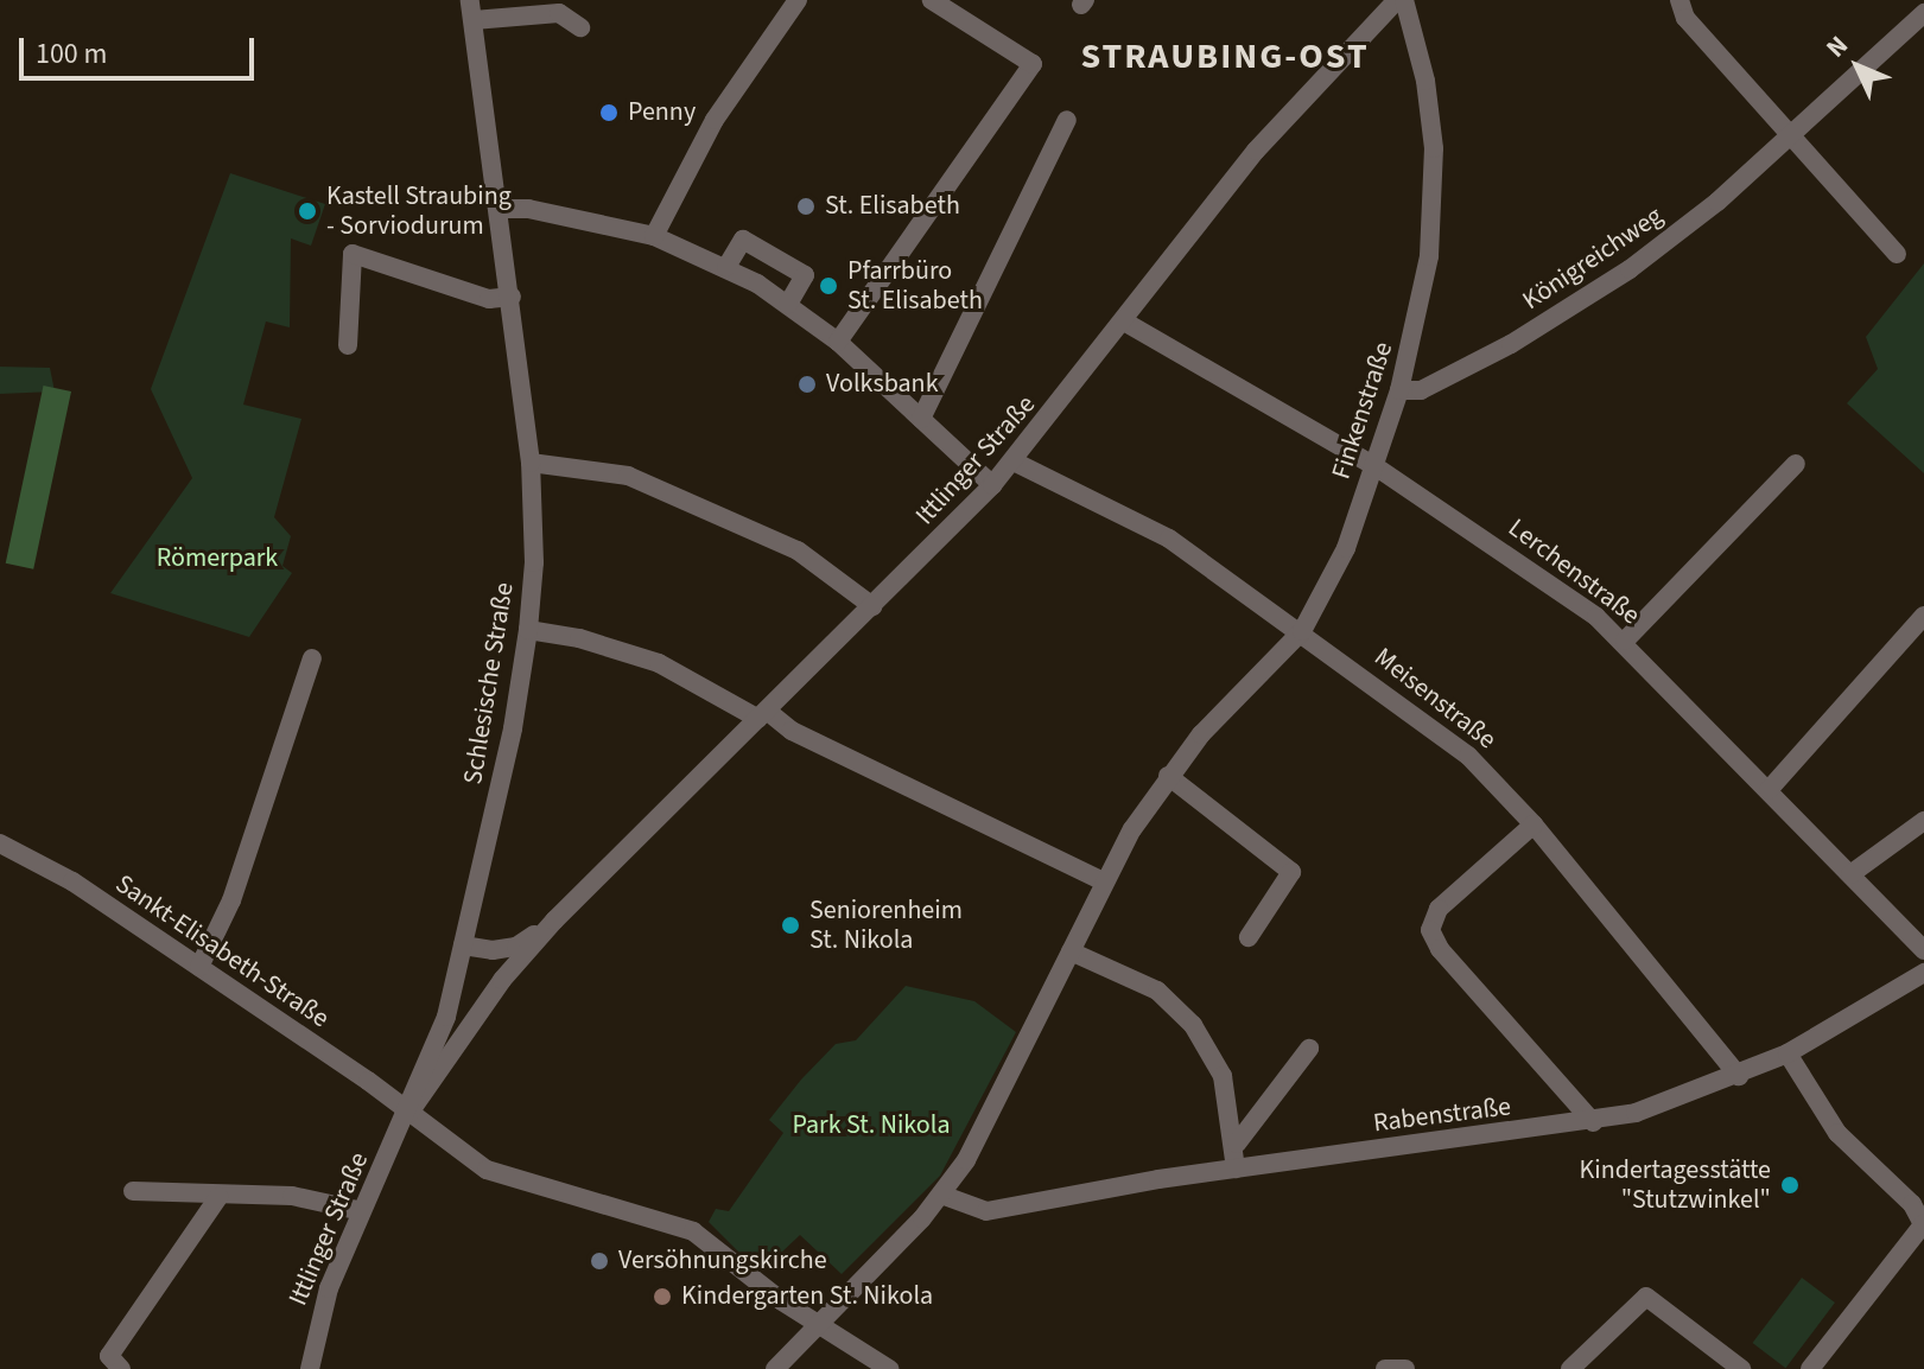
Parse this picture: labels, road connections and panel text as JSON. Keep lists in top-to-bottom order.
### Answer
{
  "streets": {
    "street": [
      "Königreichweg",
      "Finkenstraße",
      "Ittlinger Straße",
      "Lerchenstraße",
      "Schlesische Straße",
      "Meisenstraße",
      "Sankt-Elisabeth-Straße",
      "Rabenstraße"
    ]
  },
  "crossings": [
    ["Königreichweg", "Finkenstraße"],
    ["Finkenstraße", "Ittlinger Straße"],
    ["Finkenstraße", "Lerchenstraße"],
    ["Finkenstraße", "Meisenstraße"],
    ["Finkenstraße", "Sankt-Elisabeth-Straße"],
    ["Finkenstraße", "Rabenstraße"],
    ["Ittlinger Straße", "Lerchenstraße"],
    ["Ittlinger Straße", "Schlesische Straße"],
    ["Ittlinger Straße", "Meisenstraße"],
    ["Ittlinger Straße", "Sankt-Elisabeth-Straße"],
    ["Meisenstraße", "Rabenstraße"]
  ],
  "districts": ["STRAUBING-OST"],
  "parks": ["Römerpark", "Park St. Nikola"],
  "places": [
    "Penny",
    "St. Elisabeth",
    "Kastell Straubing - Sorviodurum",
    "Pfarrbüro St. Elisabeth",
    "Volksbank",
    "Seniorenheim St. Nikola",
    "Kindertagesstätte \"Stutzwinkel\"",
    "Versöhnungskirche",
    "Kindergarten St. Nikola"
  ],
  "scale_bar": "100 m",
  "north": "top left"
}
